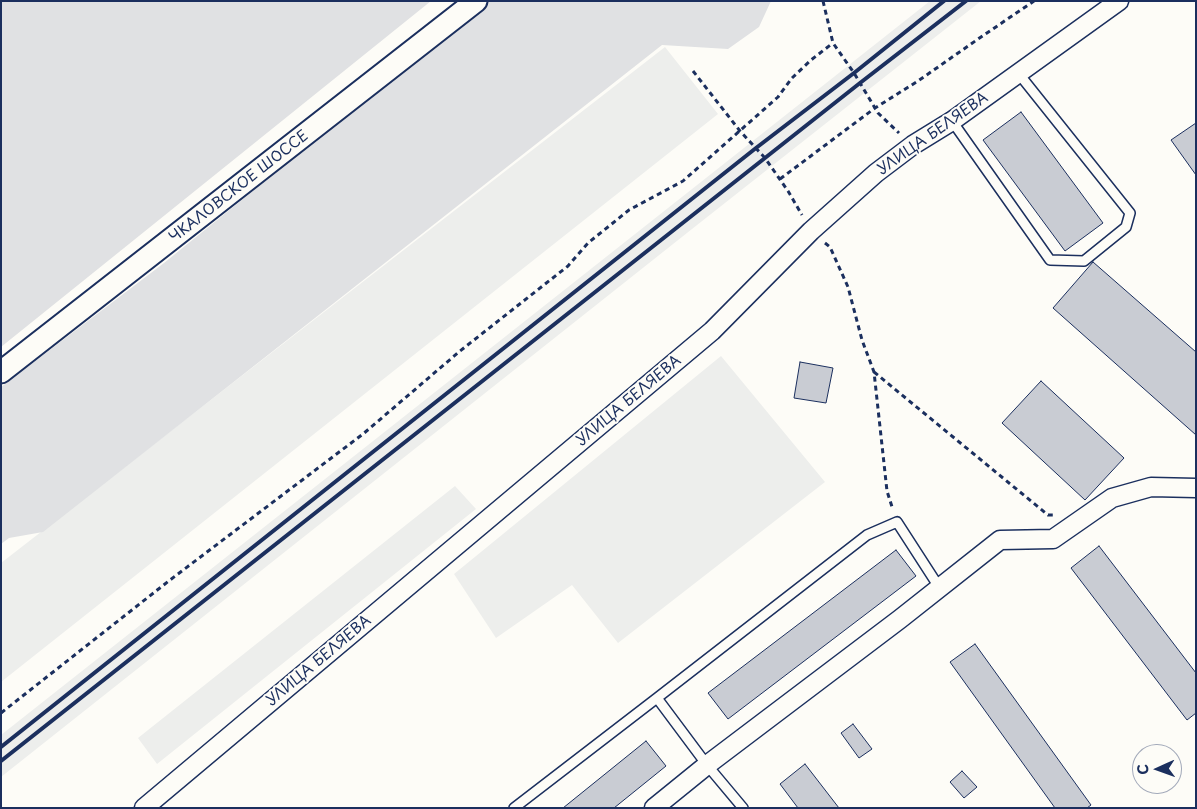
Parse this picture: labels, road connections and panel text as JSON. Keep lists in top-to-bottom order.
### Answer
{
  "streets": {
    "street": ["УЛИЦА БЕЛЯЕВА", "ЧКАЛОВСКОЕ ШОССЕ"]
  },
  "north": "left"
}
